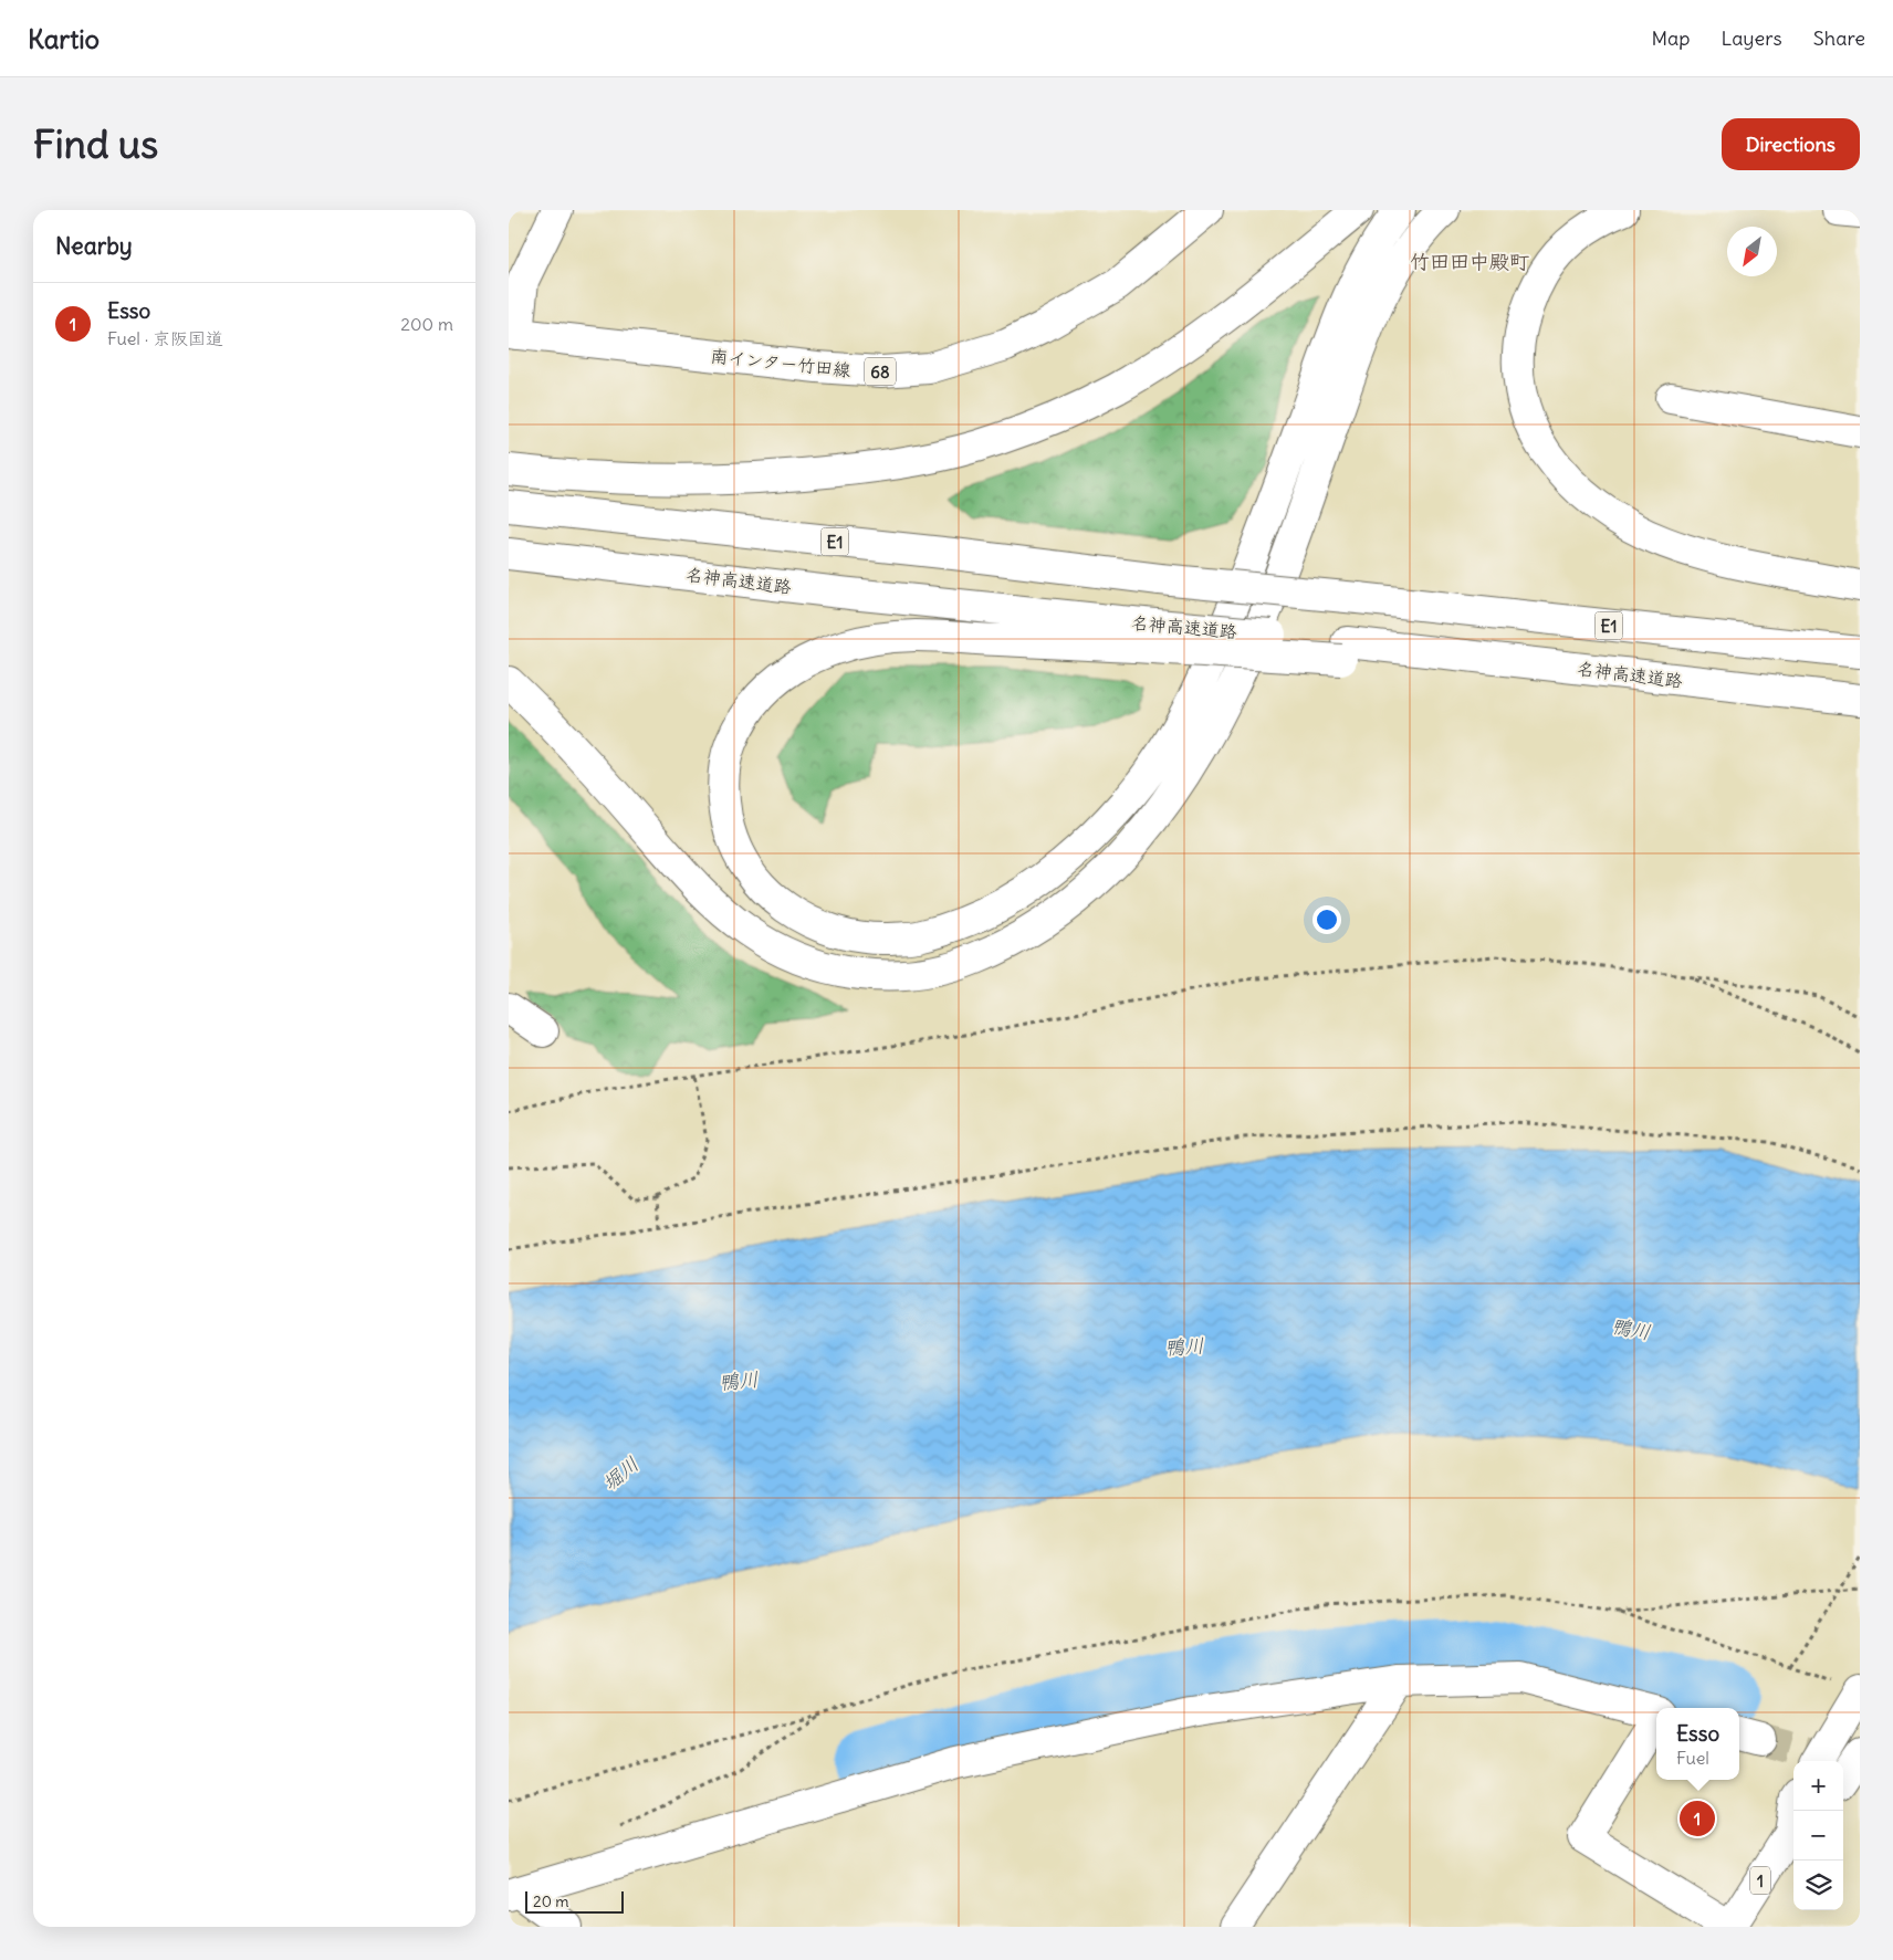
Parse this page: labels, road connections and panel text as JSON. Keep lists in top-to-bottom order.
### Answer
{
  "streets": {
    "main road": [
      "南インター竹田線",
      "68",
      "E1",
      "名神高速道路",
      "1"
    ]
  },
  "districts": ["竹田田中殿町"],
  "water": ["鴨川", "堀川"],
  "scale_bar": "20 m",
  "north": "bottom left",
  "page": {
    "header": "Kartio",
    "nav": ["Map", "Layers", "Share"],
    "buttons": "Directions",
    "title": "Find us",
    "heading": "Nearby",
    "list": [
      {
        "mark": "1",
        "name": "Esso",
        "note": "Fuel · 京阪国道",
        "value": "200 m"
      }
    ],
    "popup": ["Esso", "Fuel"],
    "map_buttons": ["+", "−"],
    "pins": "1",
    "scale": "20 m"
  }
}
